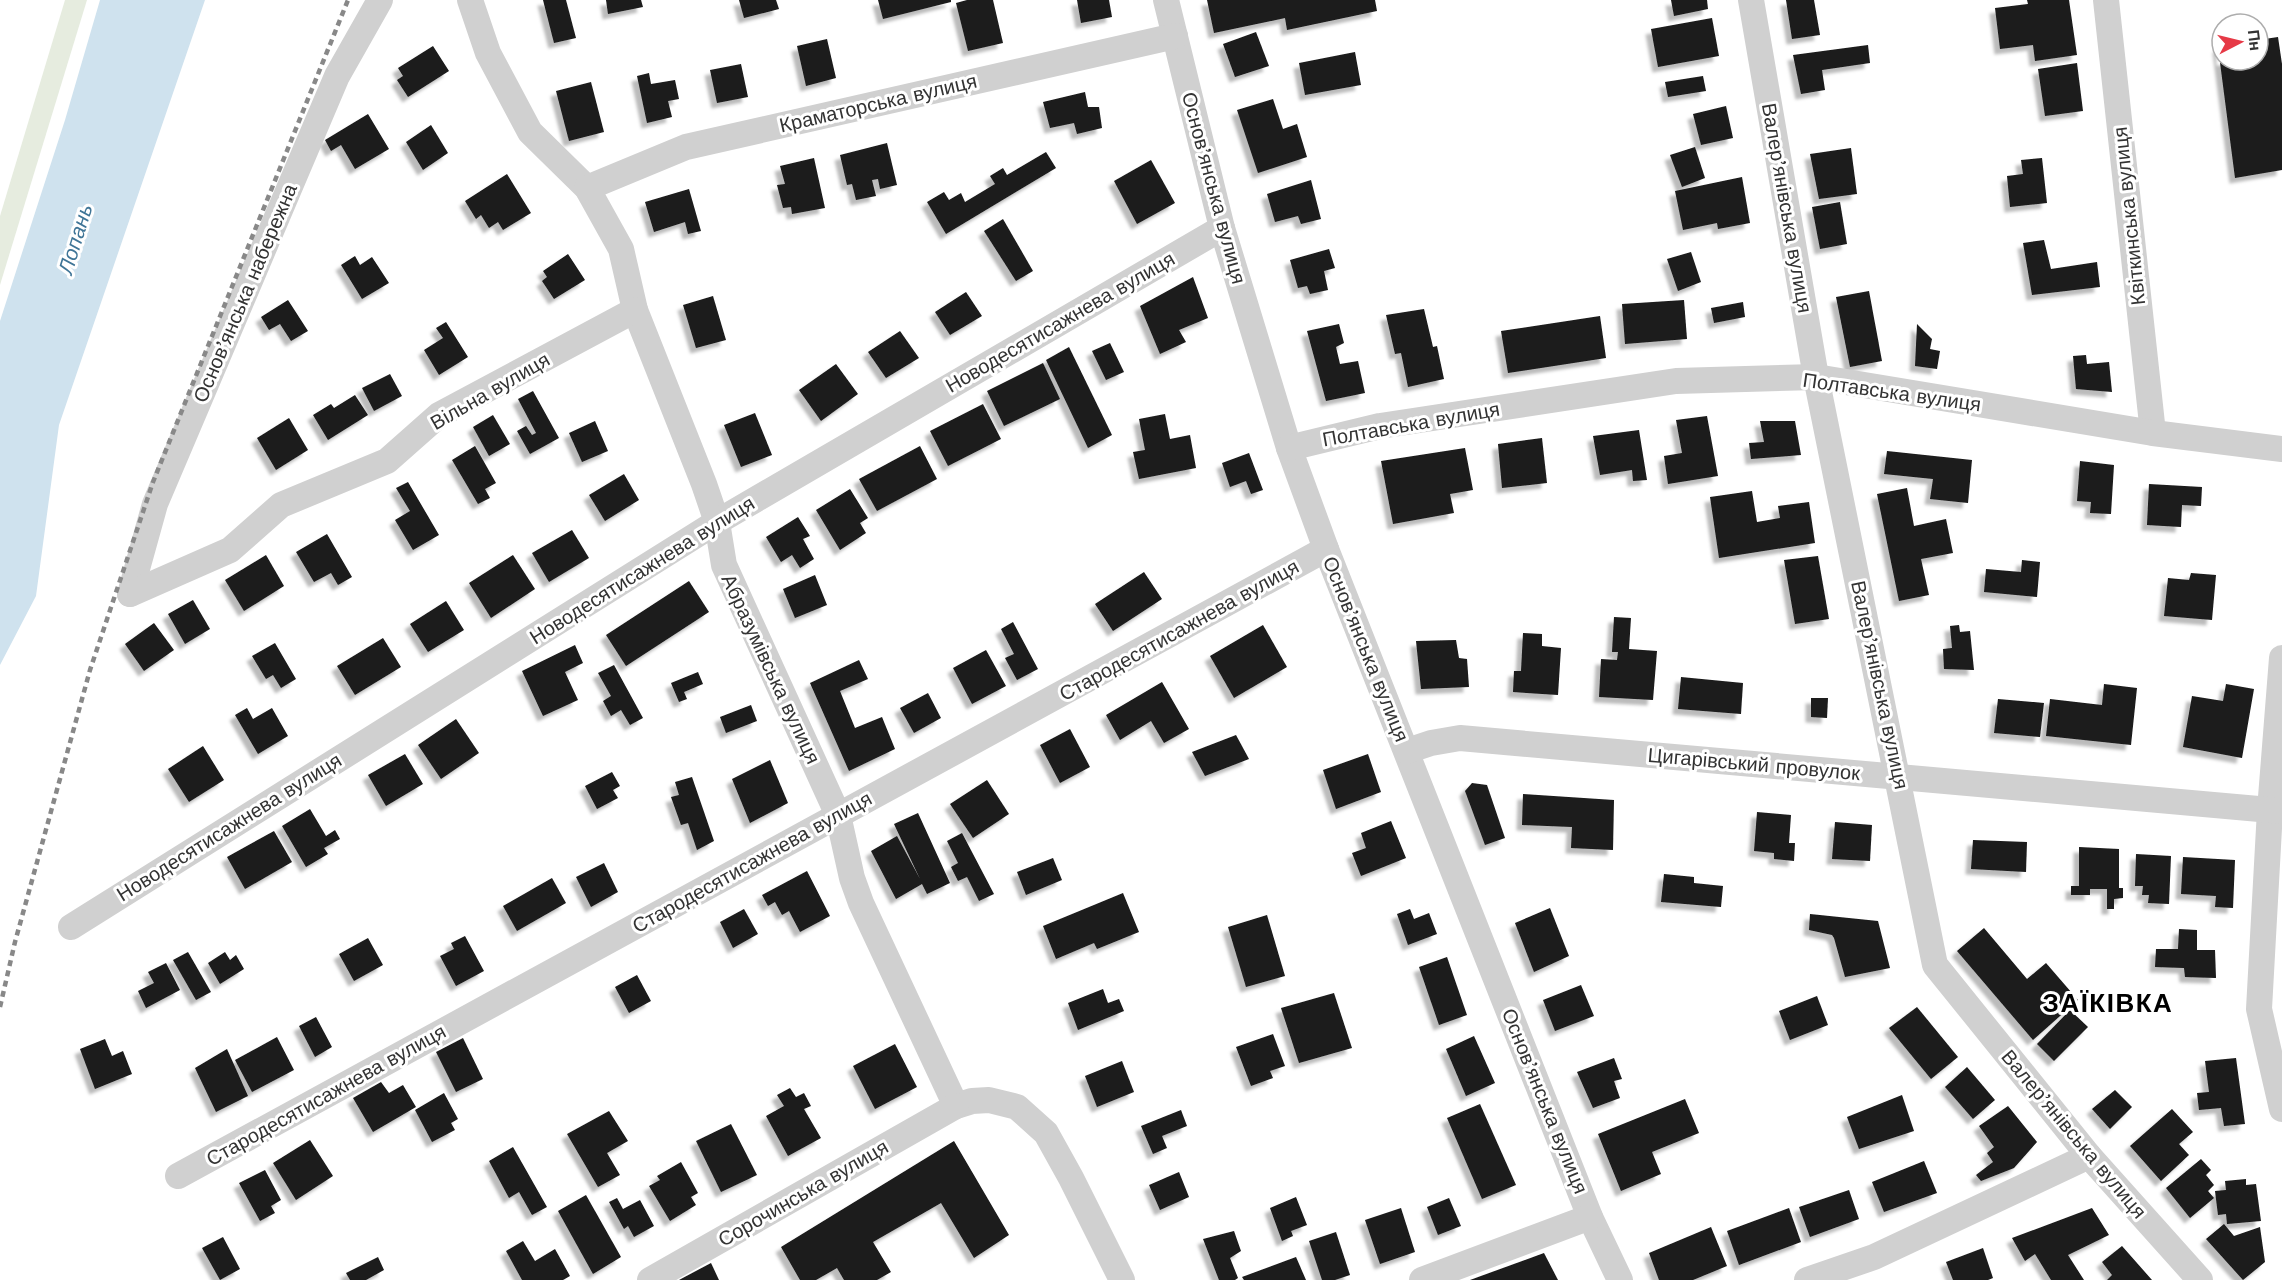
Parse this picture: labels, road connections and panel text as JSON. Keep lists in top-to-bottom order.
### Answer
{
  "streets": {
    "street": [
      "Краматорська вулиця",
      "Основ’янська вулиця",
      "Валер’янівська вулиця",
      "Квіткинська вулиця",
      "Основ’янська набережна",
      "Новодесятисажнева вулиця",
      "Вільна вулиця",
      "Полтавська вулиця",
      "Стародесятисажнева вулиця",
      "Абразумівська вулиця",
      "Цигарівський провулок",
      "Сорочинська вулиця"
    ]
  },
  "crossings": [
    ["Краматорська вулиця", "Основ’янська вулиця"],
    ["Краматорська вулиця", "Абразумівська вулиця"],
    ["Основ’янська вулиця", "Новодесятисажнева вулиця"],
    ["Основ’янська вулиця", "Полтавська вулиця"],
    ["Основ’янська вулиця", "Стародесятисажнева вулиця"],
    ["Основ’янська вулиця", "Цигарівський провулок"],
    ["Валер’янівська вулиця", "Полтавська вулиця"],
    ["Валер’янівська вулиця", "Цигарівський провулок"],
    ["Квіткинська вулиця", "Полтавська вулиця"],
    ["Основ’янська набережна", "Вільна вулиця"],
    ["Новодесятисажнева вулиця", "Абразумівська вулиця"],
    ["Вільна вулиця", "Абразумівська вулиця"],
    ["Стародесятисажнева вулиця", "Абразумівська вулиця"],
    ["Абразумівська вулиця", "Сорочинська вулиця"]
  ],
  "districts": ["ЗАЇКІВКА"],
  "water": ["Лопань"],
  "north": "right"
}
